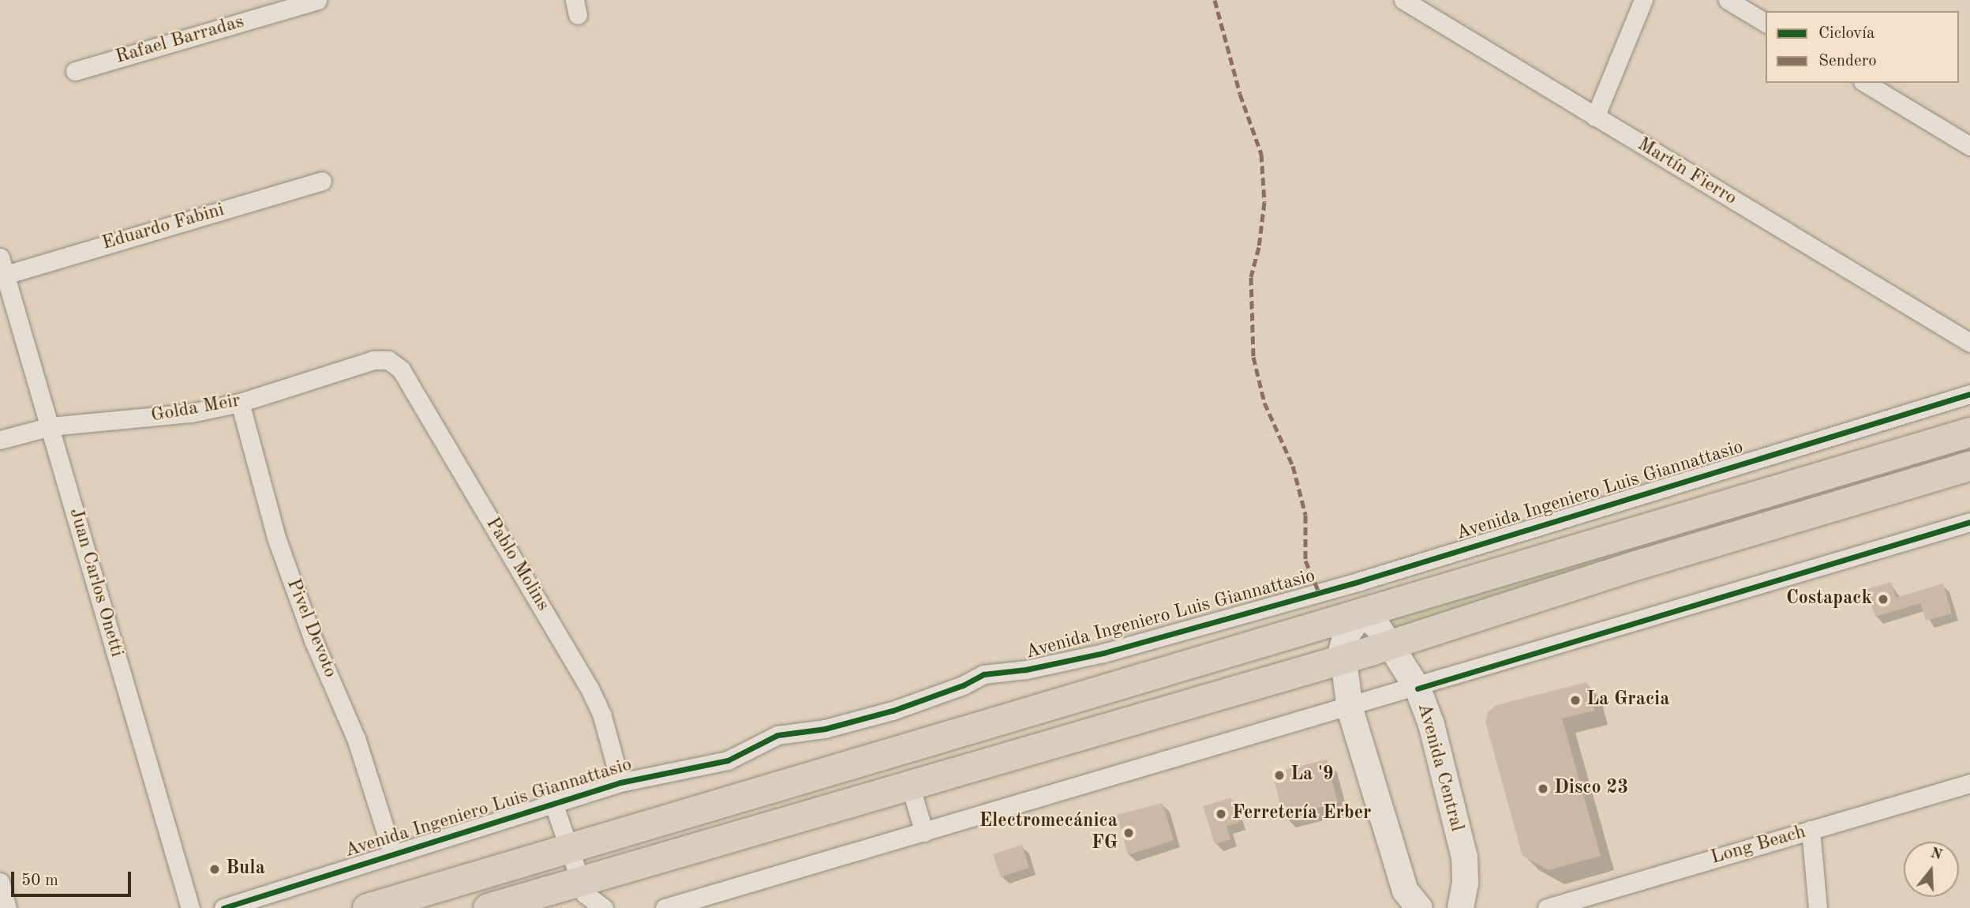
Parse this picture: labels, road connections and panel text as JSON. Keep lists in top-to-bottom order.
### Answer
{
  "streets": {
    "street": [
      "Rafael Barradas",
      "Martín Fierro",
      "Eduardo Fabini",
      "Golda Meir",
      "Avenida Ingeniero Luis Giannattasio",
      "Pablo Molins",
      "Juan Carlos Onetti",
      "Pivel Devoto",
      "Avenida Central",
      "Long Beach"
    ]
  },
  "crossings": [
    ["Eduardo Fabini", "Juan Carlos Onetti"],
    ["Golda Meir", "Pablo Molins"],
    ["Golda Meir", "Juan Carlos Onetti"],
    ["Golda Meir", "Pivel Devoto"],
    ["Avenida Ingeniero Luis Giannattasio", "Pablo Molins"],
    ["Avenida Ingeniero Luis Giannattasio", "Pivel Devoto"]
  ],
  "places": [
    "Costapack",
    "La Gracia",
    "La '9",
    "Disco 23",
    "Ferretería Erber",
    "Electromecánica FG",
    "Bula"
  ],
  "legend": ["Ciclovía", "Sendero"],
  "scale_bar": "50 m",
  "north": "top"
}
